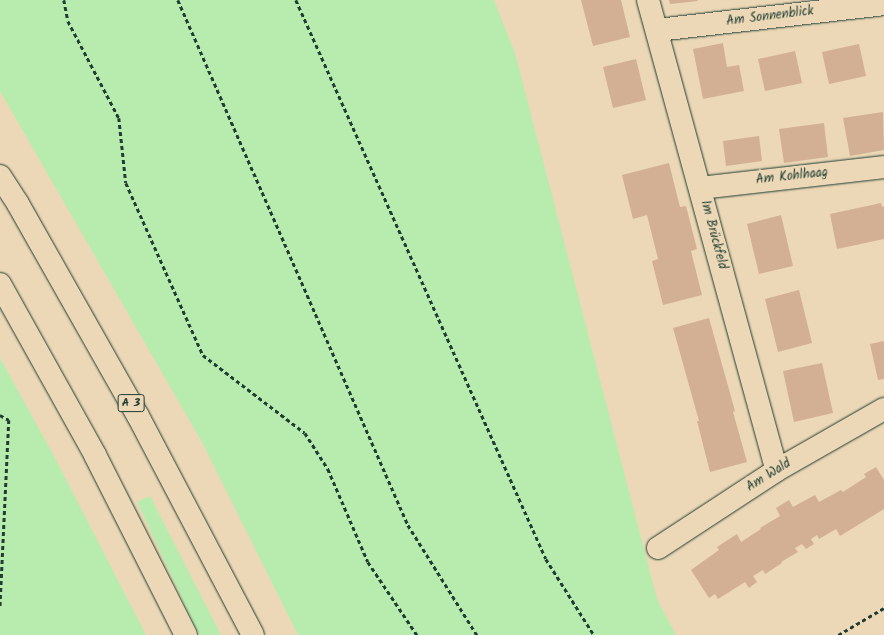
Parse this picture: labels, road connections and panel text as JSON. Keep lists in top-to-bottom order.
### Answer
{
  "streets": {
    "main road": [
      "Am Sonnenblick",
      "Am Kohlhaag",
      "Im Brückfeld",
      "A 3",
      "Am Wald"
    ]
  },
  "crossings": [
    ["Am Sonnenblick", "Im Brückfeld"],
    ["Am Kohlhaag", "Im Brückfeld"],
    ["Im Brückfeld", "Am Wald"]
  ]
}
